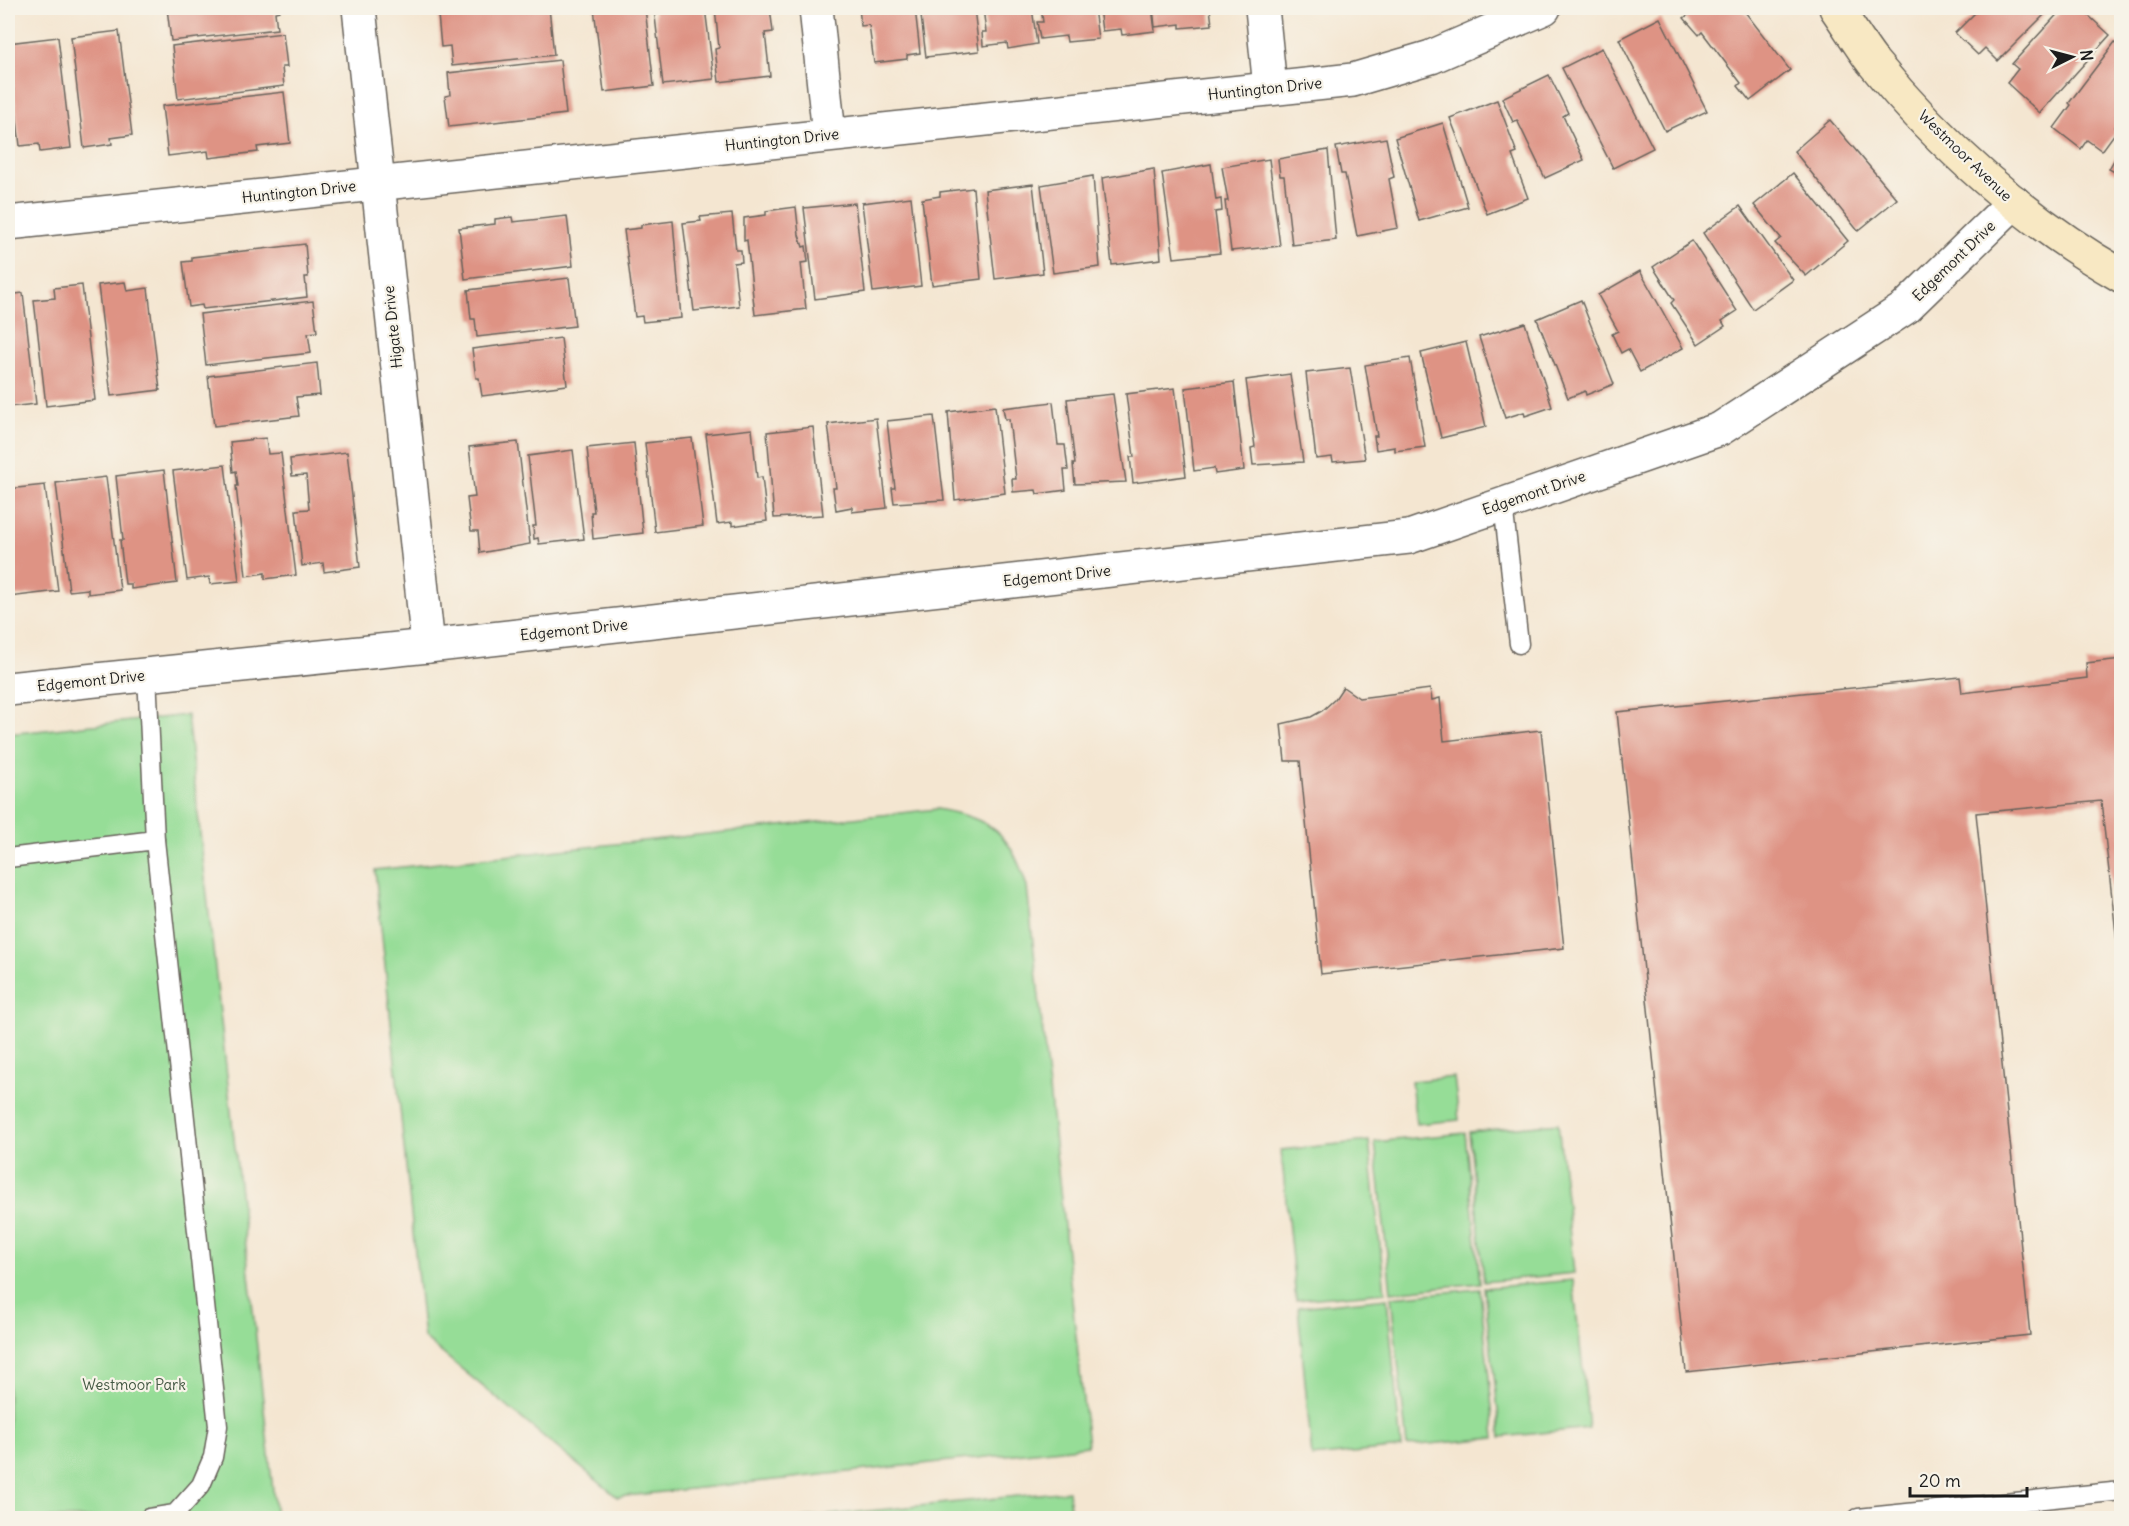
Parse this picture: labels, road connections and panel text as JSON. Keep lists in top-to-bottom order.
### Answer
{
  "streets": {
    "street": [
      "Huntington Drive",
      "Westmoor Avenue",
      "Edgemont Drive",
      "Higate Drive"
    ]
  },
  "crossings": [
    ["Huntington Drive", "Higate Drive"],
    ["Westmoor Avenue", "Edgemont Drive"],
    ["Edgemont Drive", "Higate Drive"]
  ],
  "parks": ["Westmoor Park"],
  "scale_bar": "20 m",
  "north": "right"
}
